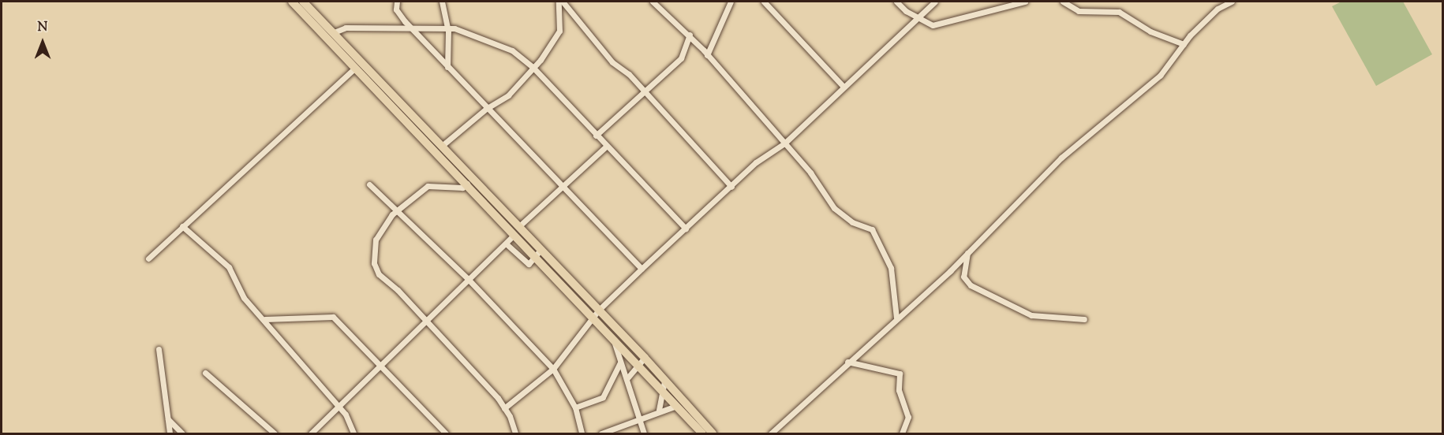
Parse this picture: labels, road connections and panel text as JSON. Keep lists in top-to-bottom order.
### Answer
{
  "north": "top"
}
